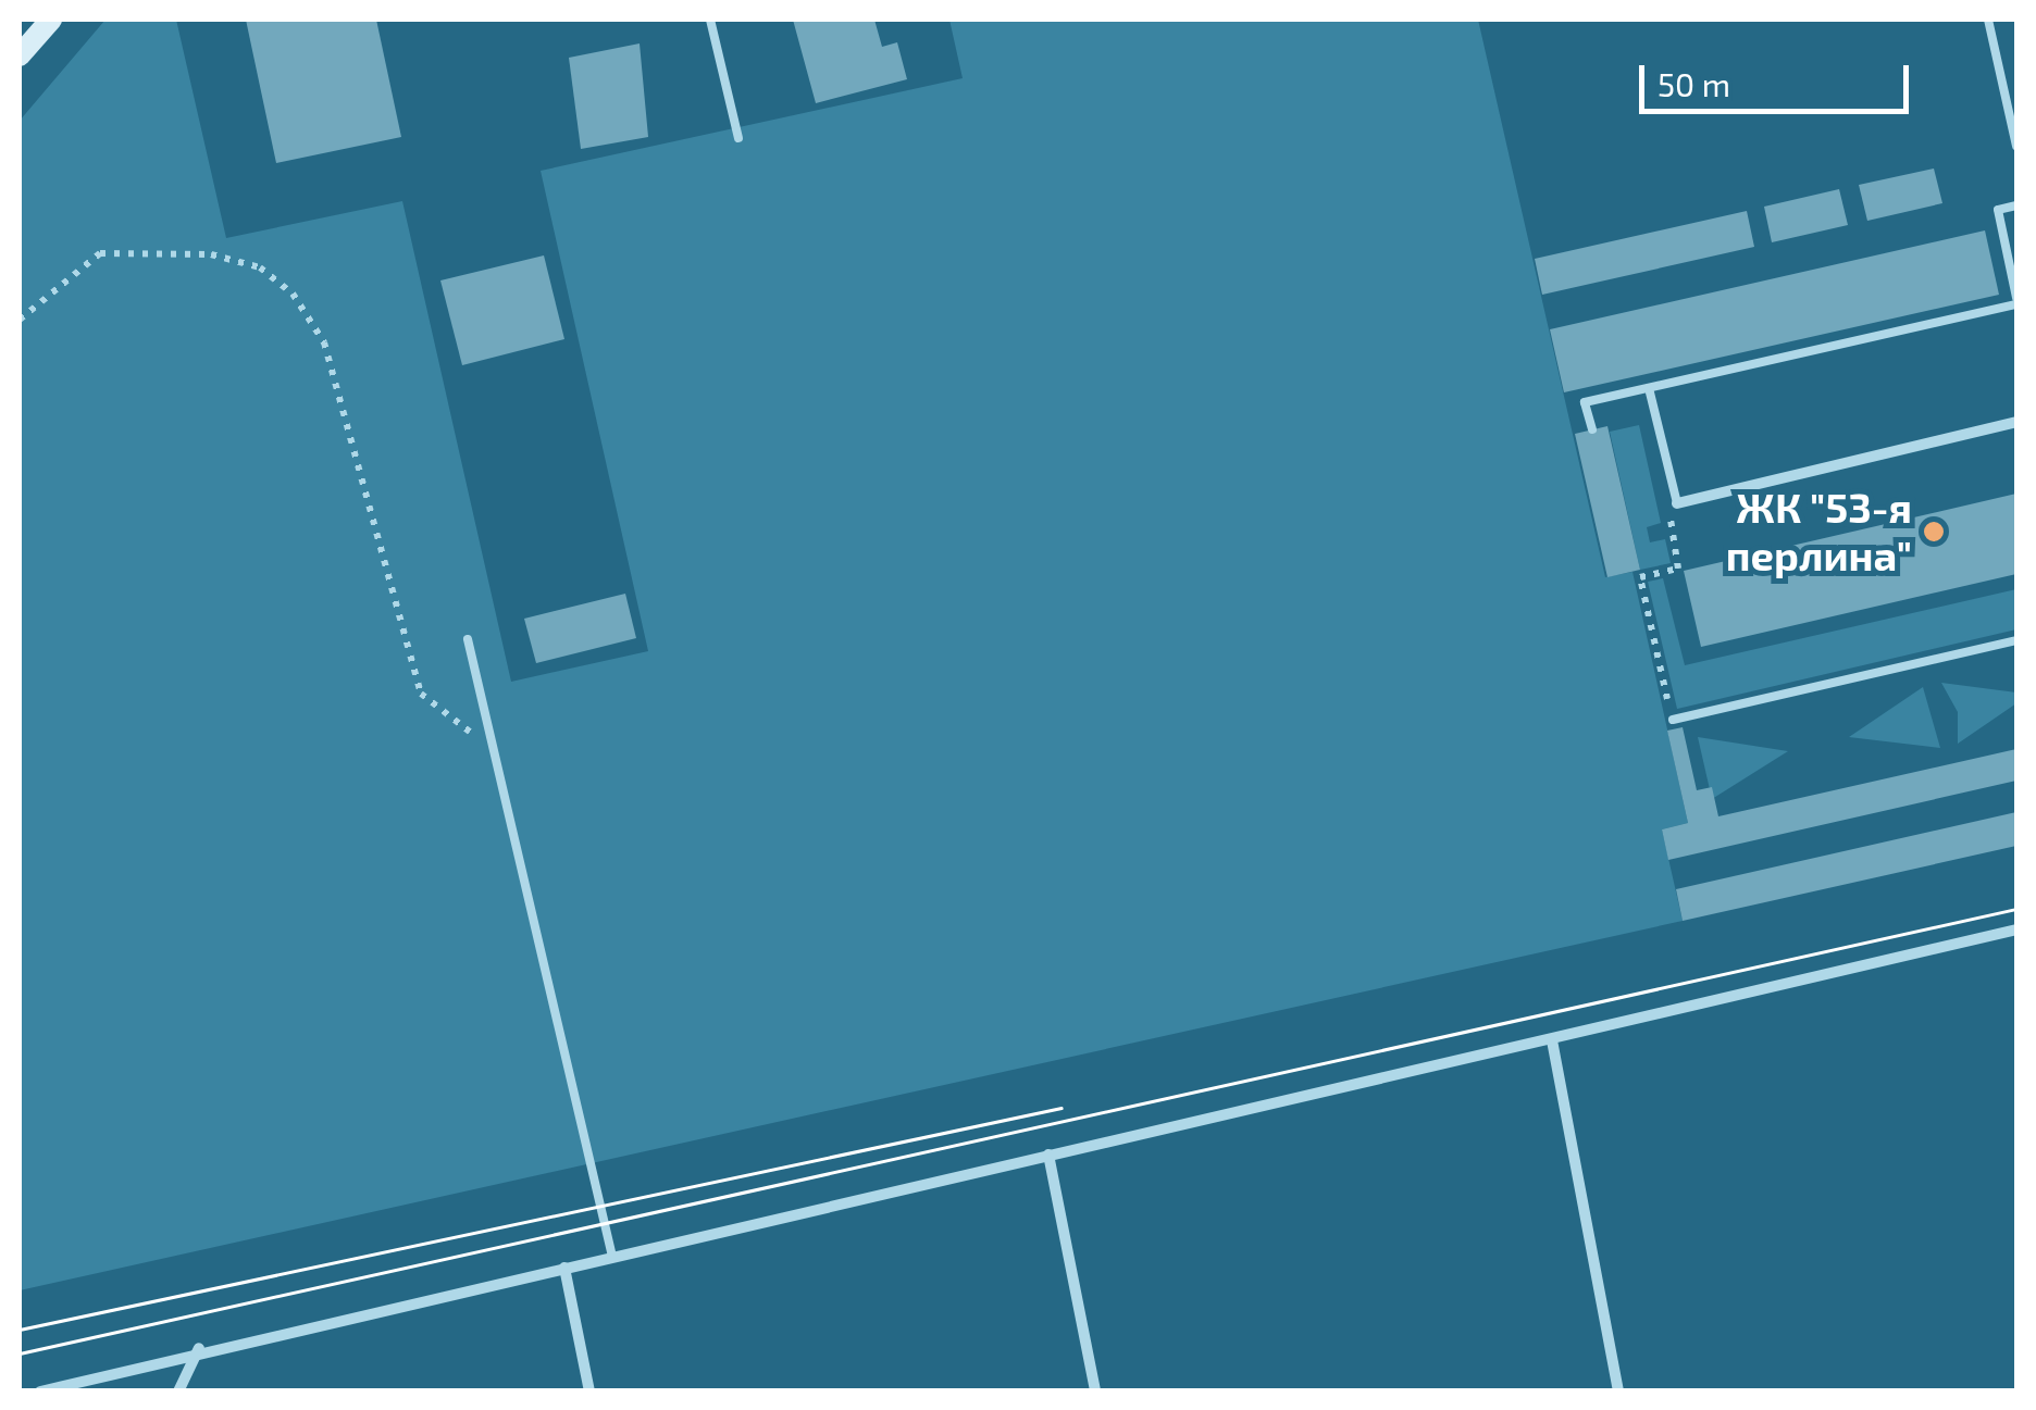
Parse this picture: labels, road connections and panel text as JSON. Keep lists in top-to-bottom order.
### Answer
{
  "places": ["ЖК \"53-я перлина\""],
  "scale_bar": "50 m"
}
